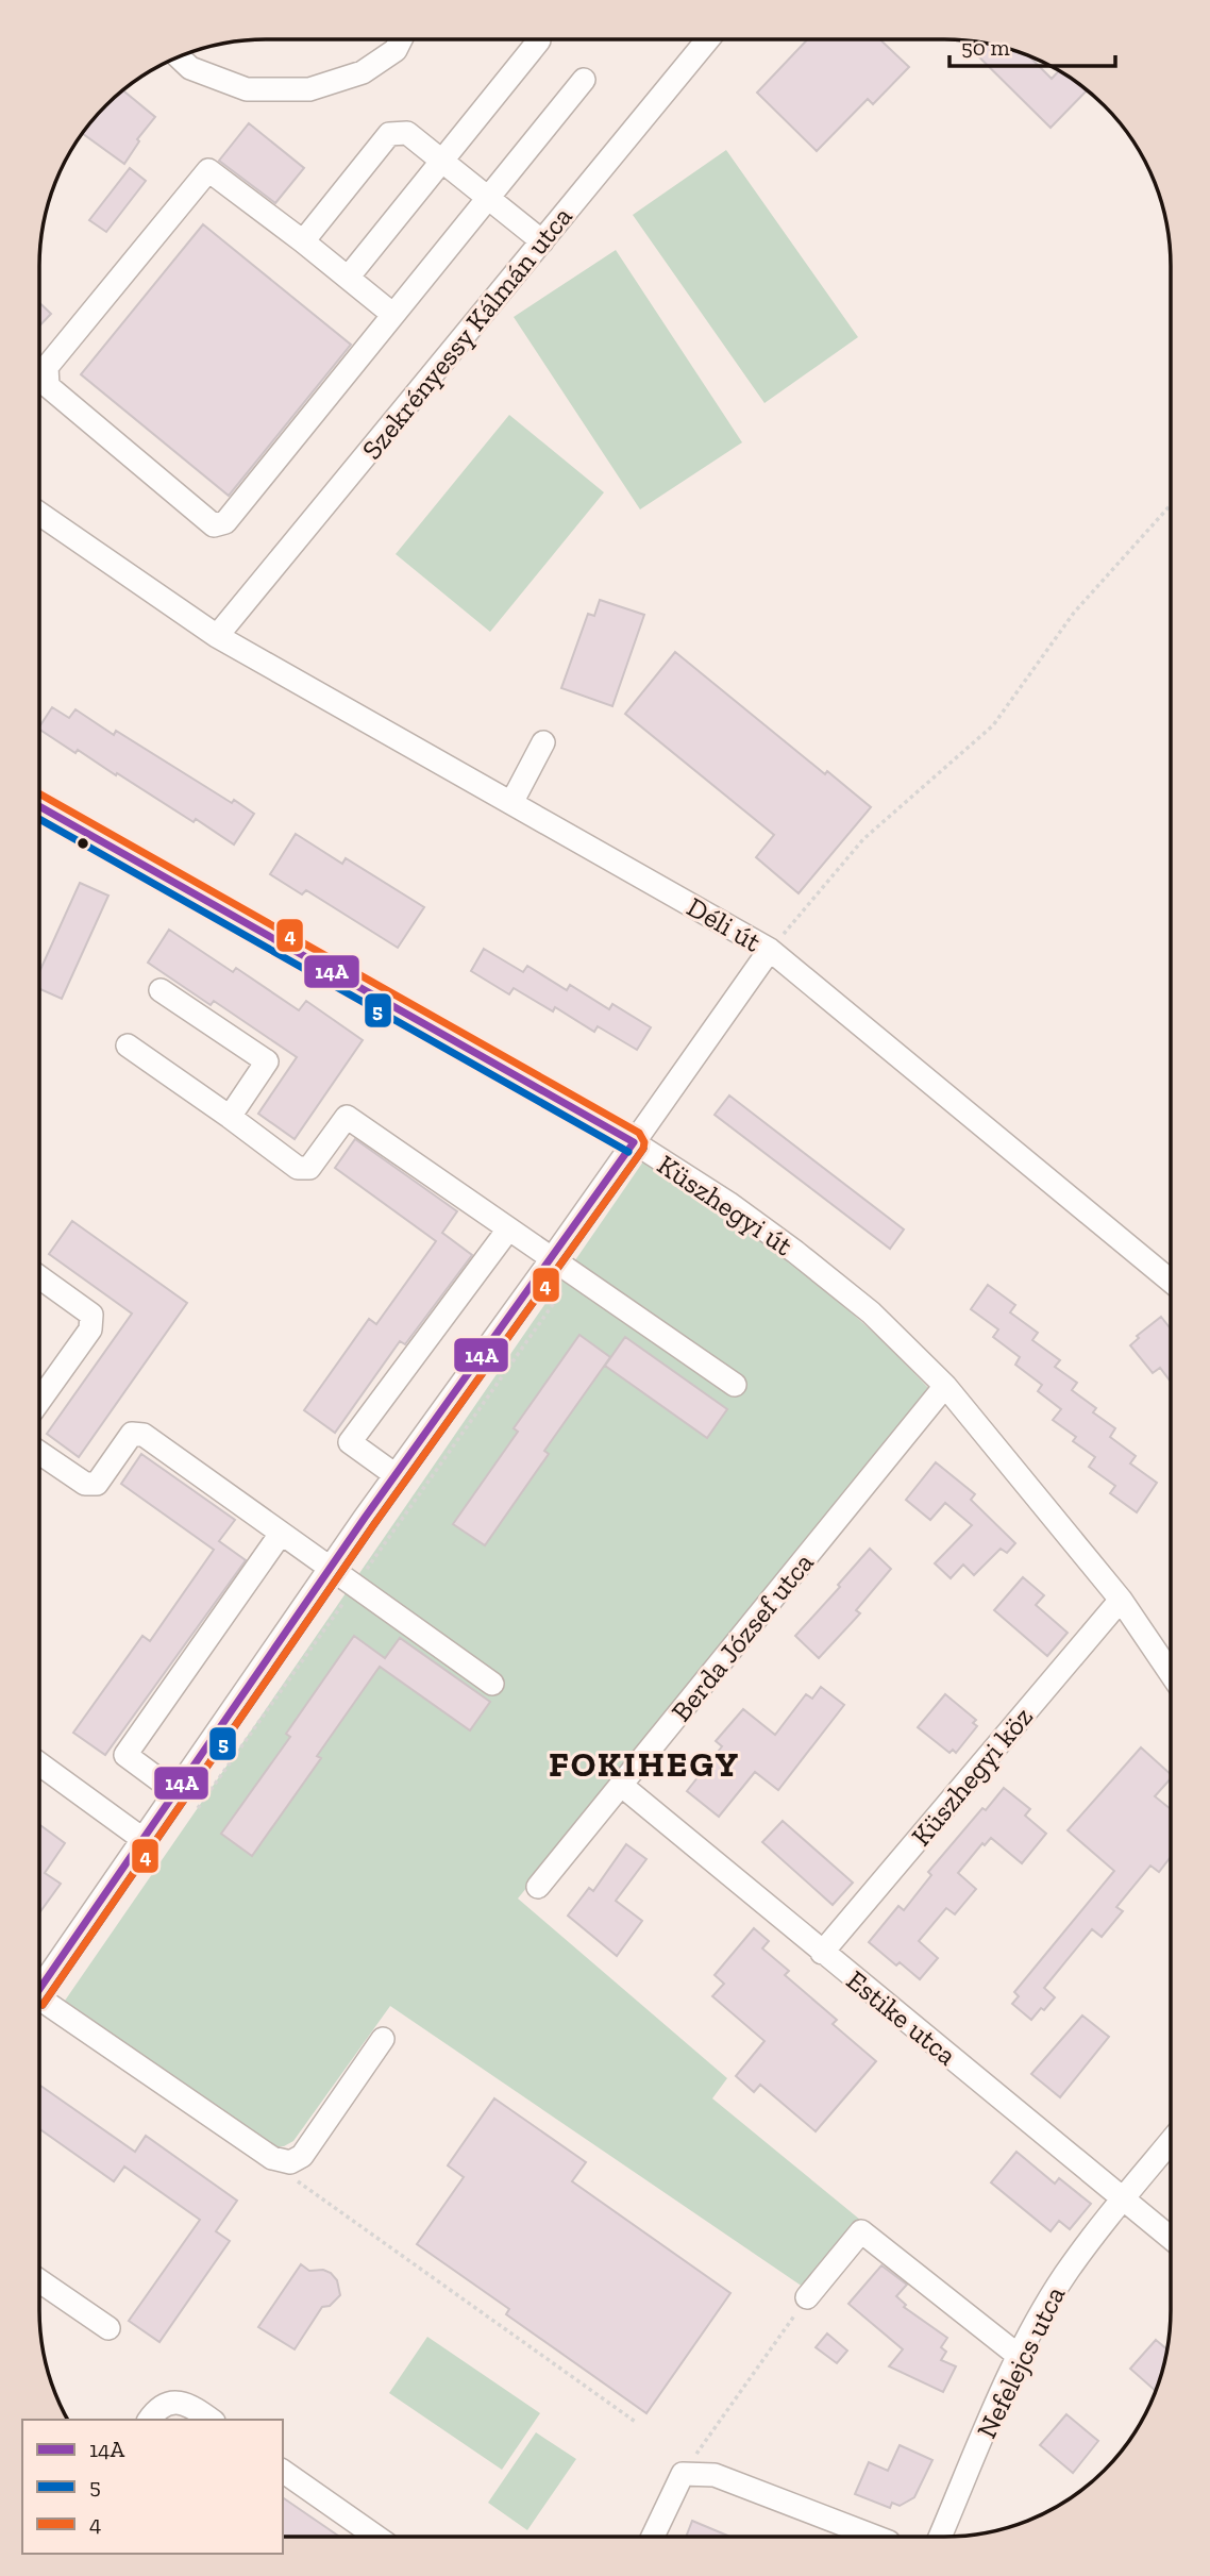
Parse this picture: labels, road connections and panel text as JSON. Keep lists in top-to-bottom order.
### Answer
{
  "streets": {
    "street": [
      "Szekrényessy Kálmán utca",
      "Déli út",
      "Küszhegyi út",
      "Berda József utca",
      "Küszhegyi köz",
      "Estike utca",
      "Nefelejcs utca"
    ]
  },
  "crossings": [
    ["Szekrényessy Kálmán utca", "Déli út"],
    ["Küszhegyi út", "Berda József utca"],
    ["Küszhegyi út", "Küszhegyi köz"],
    ["Berda József utca", "Estike utca"],
    ["Küszhegyi köz", "Estike utca"],
    ["Estike utca", "Nefelejcs utca"]
  ],
  "districts": ["FOKIHEGY"],
  "lines": ["transit line 4", "transit line 14A", "transit line 5"],
  "legend": ["14A", "5", "4"],
  "scale_bar": "50 m"
}
